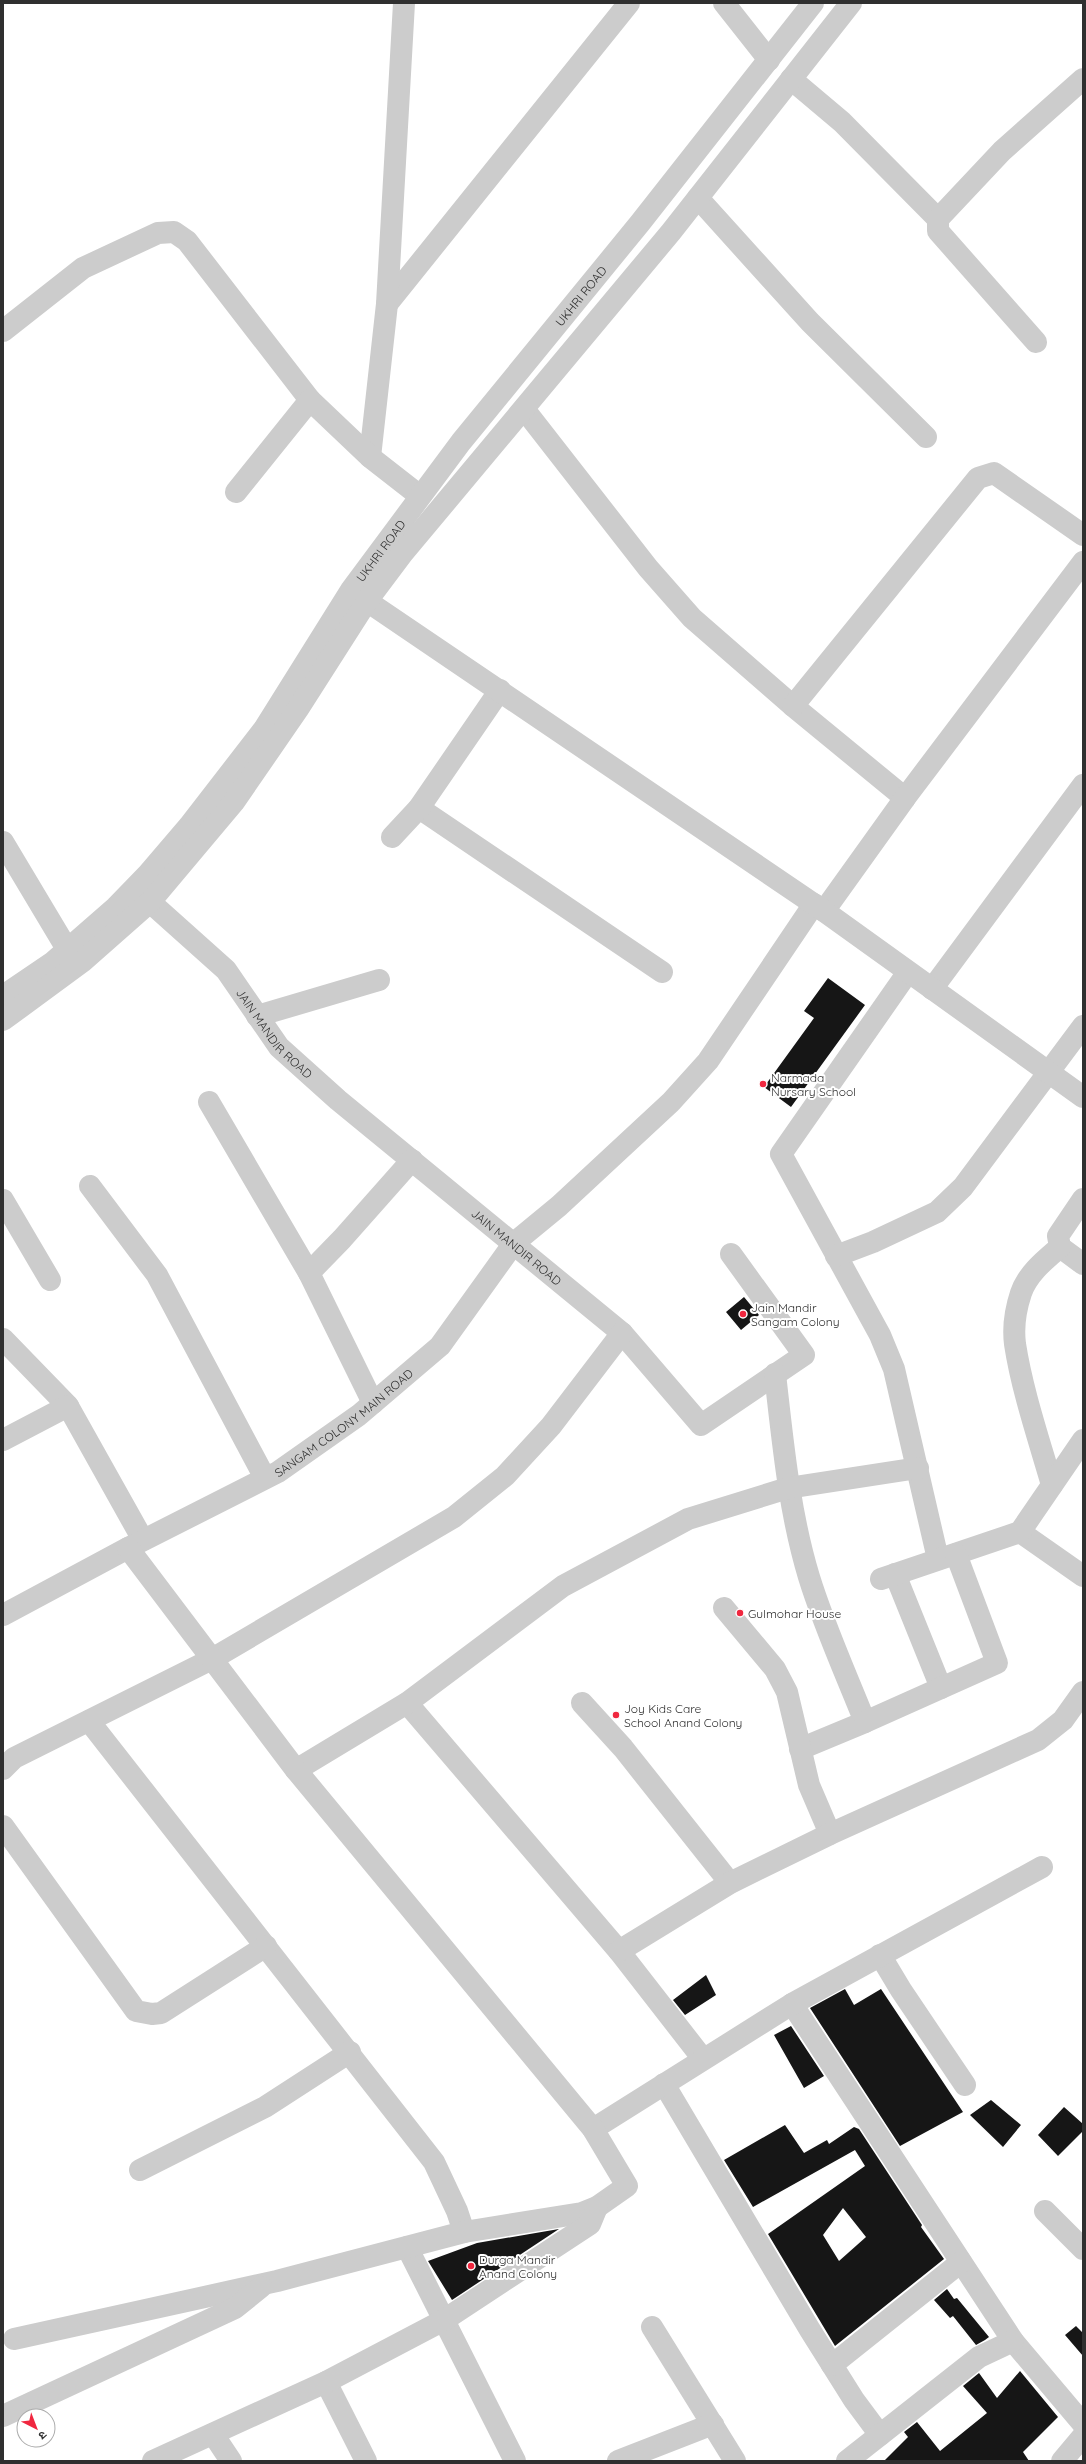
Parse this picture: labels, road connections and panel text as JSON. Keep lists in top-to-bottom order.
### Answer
{
  "streets": {
    "street": ["UKHRI ROAD", "JAIN MANDIR ROAD", "SANGAM COLONY MAIN ROAD"]
  },
  "crossings": [
    ["JAIN MANDIR ROAD", "SANGAM COLONY MAIN ROAD"]
  ],
  "places": [
    "Narmada Nursary School",
    "Jain Mandir Sangam Colony",
    "Gulmohar House",
    "Joy Kids Care School Anand Colony",
    "Durga Mandir Anand Colony"
  ],
  "north": "bottom right"
}
